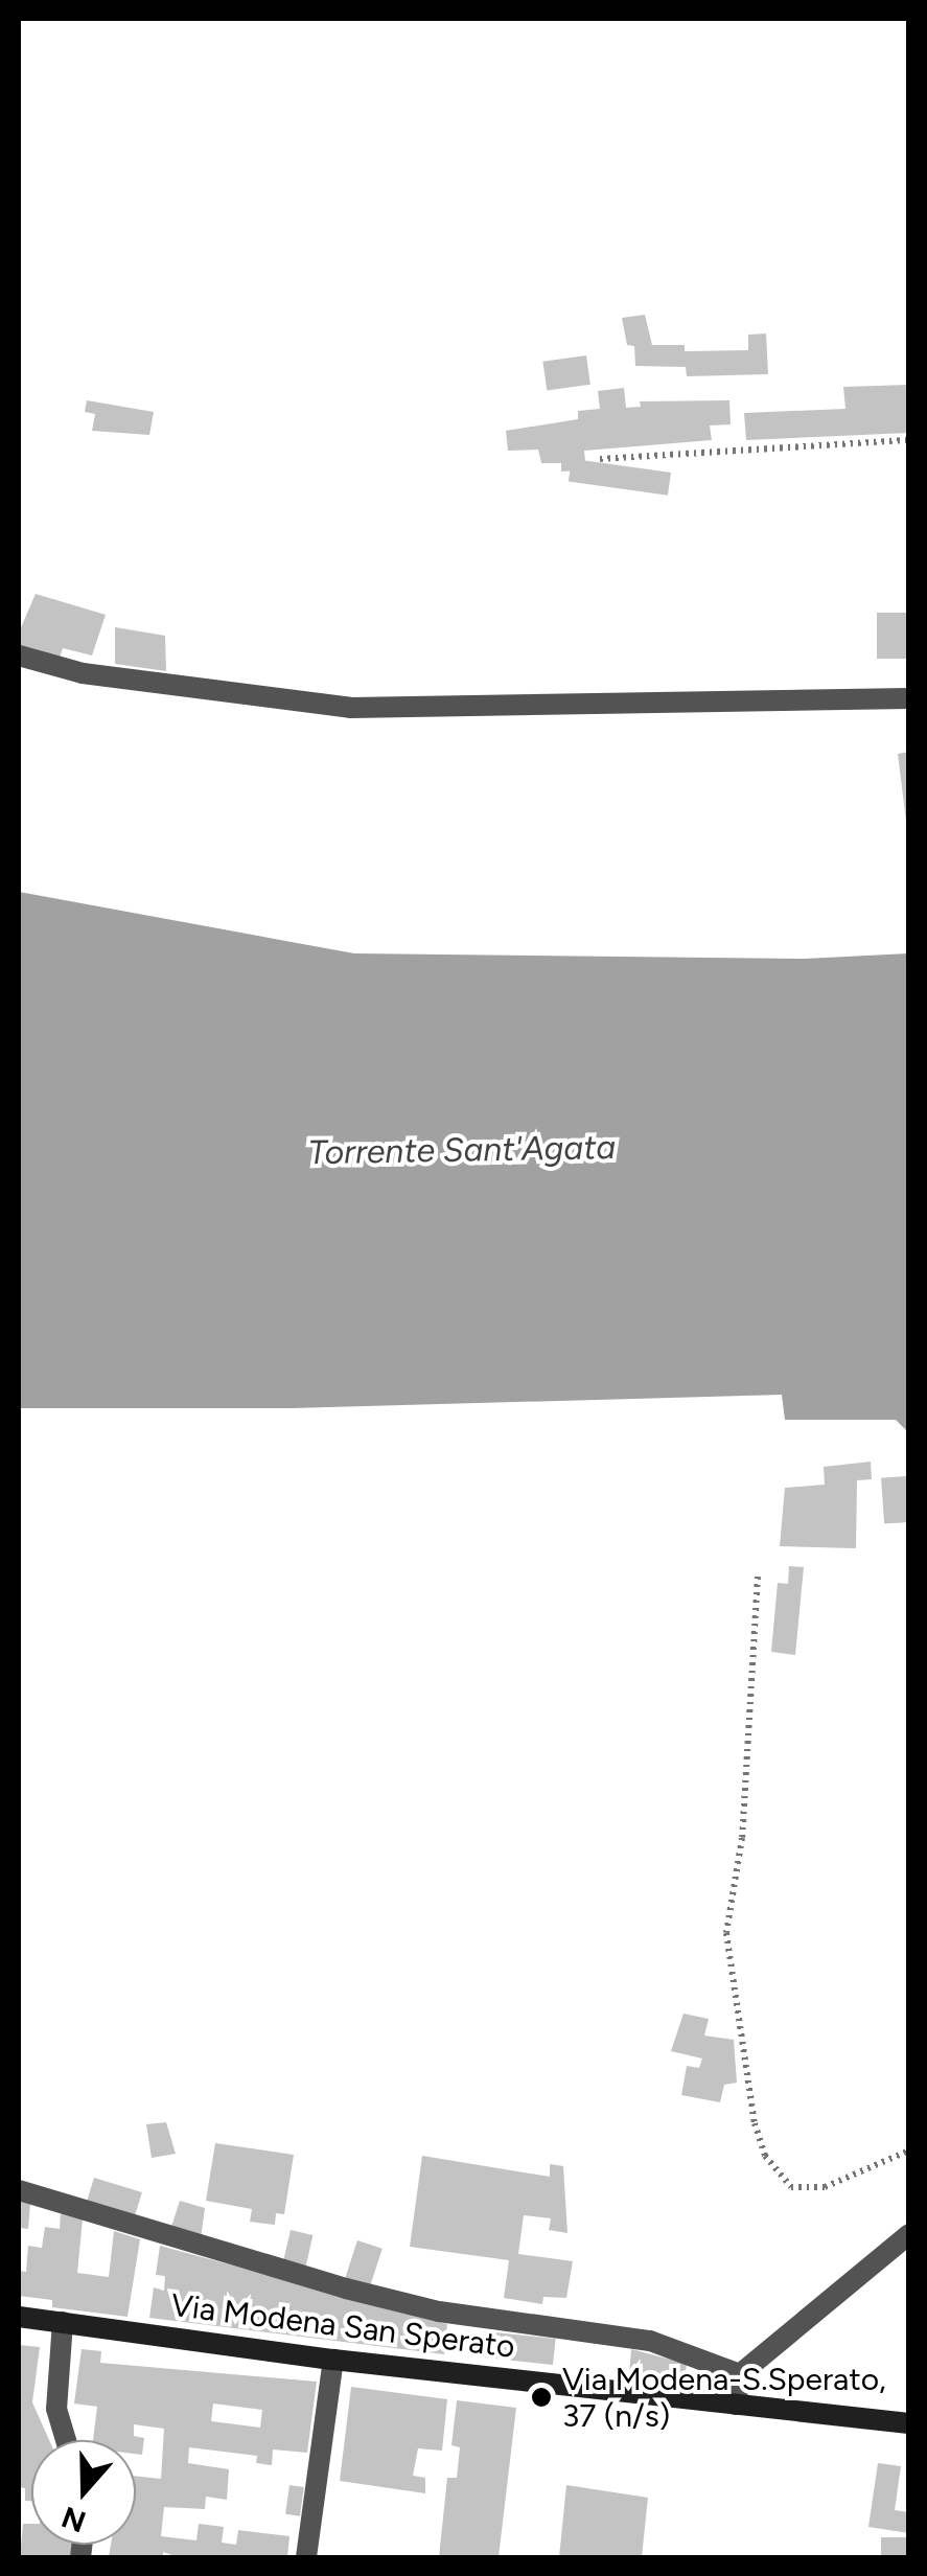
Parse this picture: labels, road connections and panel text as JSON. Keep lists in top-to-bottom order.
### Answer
{
  "streets": {
    "street": ["Via Modena San Sperato"]
  },
  "water": ["Torrente Sant'Agata"],
  "places": ["Via Modena-S.Sperato, 37 (n/s)"],
  "north": "bottom"
}
